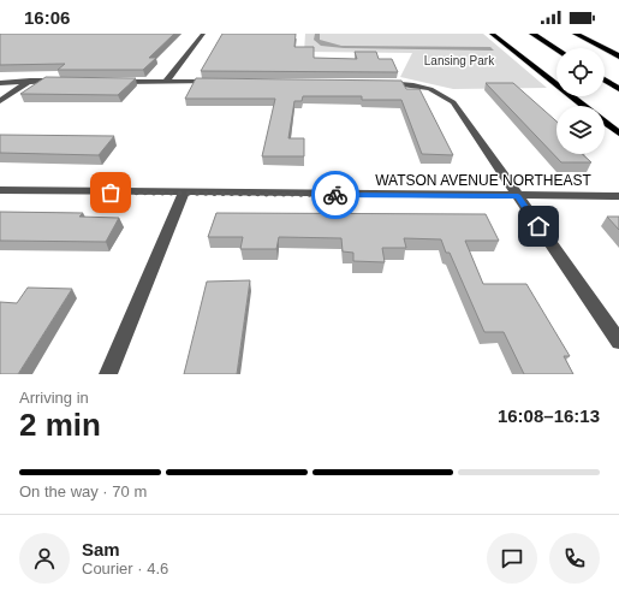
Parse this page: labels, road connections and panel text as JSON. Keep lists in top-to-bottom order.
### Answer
{
  "streets": {
    "street": ["WATSON AVENUE NORTHEAST"]
  },
  "parks": ["Lansing Park"],
  "page": {
    "status": "16:06",
    "heading": ["2 min", "Arriving in", "16:08–16:13"],
    "panel": ["Sam", "Courier · 4.6"],
    "bar": "On the way · 70 m"
  }
}
